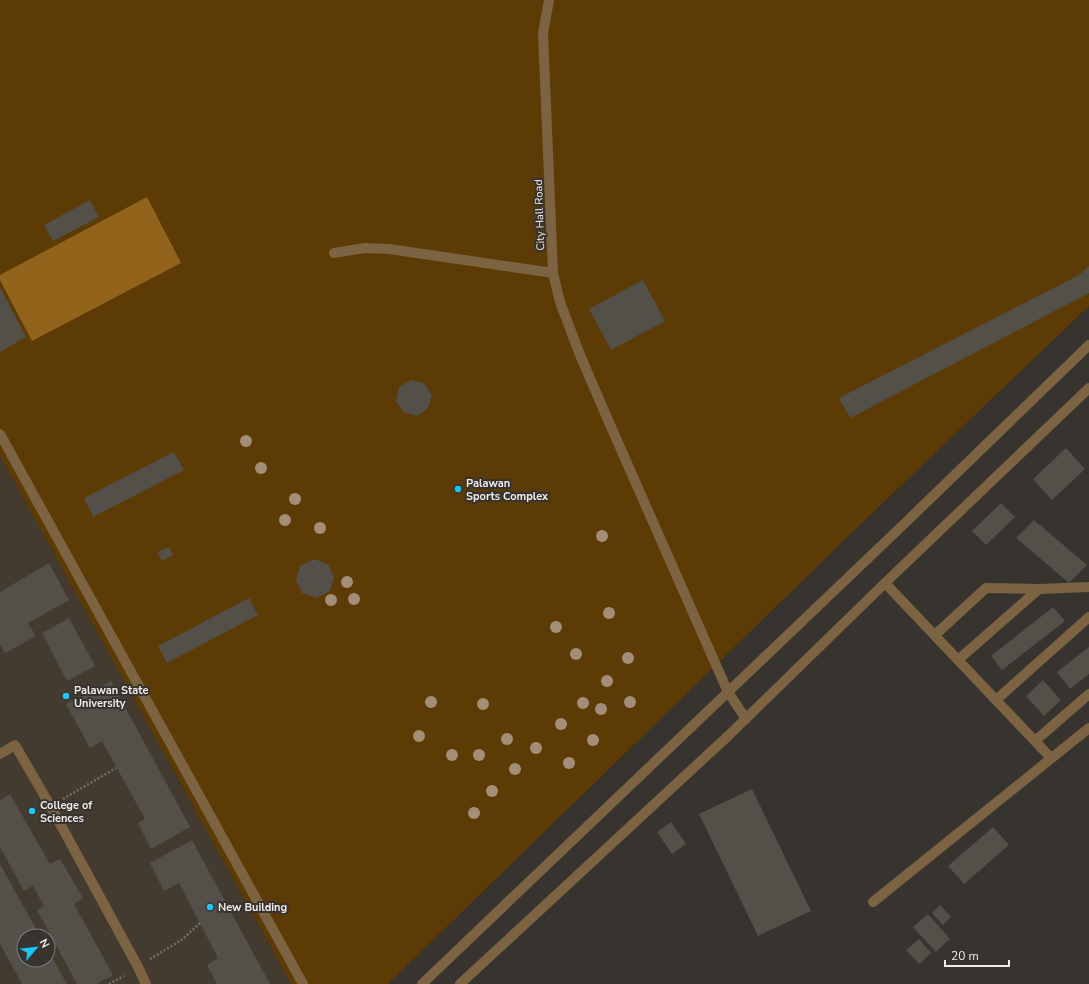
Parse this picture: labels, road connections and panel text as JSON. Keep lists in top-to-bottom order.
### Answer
{
  "streets": {
    "street": ["City Hall Road"]
  },
  "places": [
    "Palawan Sports Complex",
    "Palawan State University",
    "College of Sciences",
    "New Building"
  ],
  "scale_bar": "20 m",
  "north": "top right"
}
